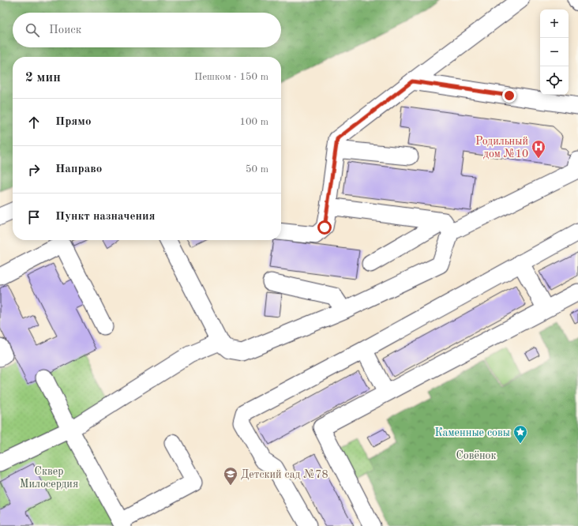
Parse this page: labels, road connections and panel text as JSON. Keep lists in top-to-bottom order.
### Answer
{
  "parks": ["Совёнок", "Сквер Милосердия"],
  "places": {
    "hospital": ["Родильный дом №10"],
    "place": ["Каменные совы"],
    "school or university": ["Детский сад №78"]
  },
  "page": {
    "map_buttons": ["+", "−"],
    "search": "Поиск",
    "heading": ["2 мин", "Пешком · 150 m"],
    "list": [
      ["Прямо", "100 m"],
      ["Направо", "50 m"],
      "Пункт назначения"
    ]
  }
}
